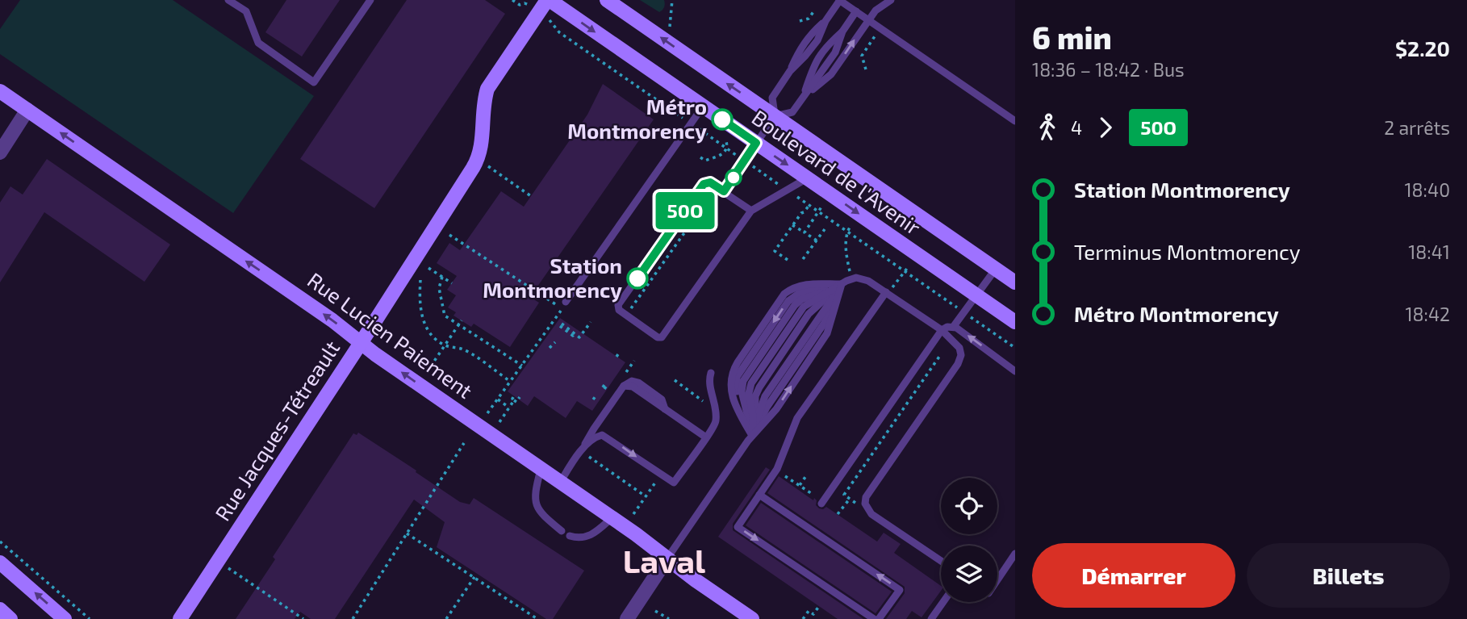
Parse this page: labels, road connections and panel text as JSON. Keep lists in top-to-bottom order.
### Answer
{
  "streets": {
    "street": ["Boulevard de l'Avenir", "Rue Lucien Paiement", "Rue Jacques-Tétreault"]
  },
  "crossings": [
    ["Boulevard de l'Avenir", "Rue Jacques-Tétreault"],
    ["Rue Lucien Paiement", "Rue Jacques-Tétreault"]
  ],
  "one_way": ["Rue Lucien Paiement"],
  "districts": ["Laval"],
  "places": ["Métro Montmorency", "Station Montmorency"],
  "lines": ["bus line 50O"],
  "page": {
    "on_map": "50O",
    "heading": ["6 min", "18:36 – 18:42 · Bus", "$2.20"],
    "legs": ["4", "50O", "2 arrêts"],
    "list": [
      {
        "name": "Station Montmorency",
        "value": "18:40"
      },
      {
        "name": "Terminus Montmorency",
        "value": "18:41"
      },
      {
        "name": "Métro Montmorency",
        "value": "18:42"
      }
    ],
    "buttons": ["Démarrer", "Billets"]
  }
}
